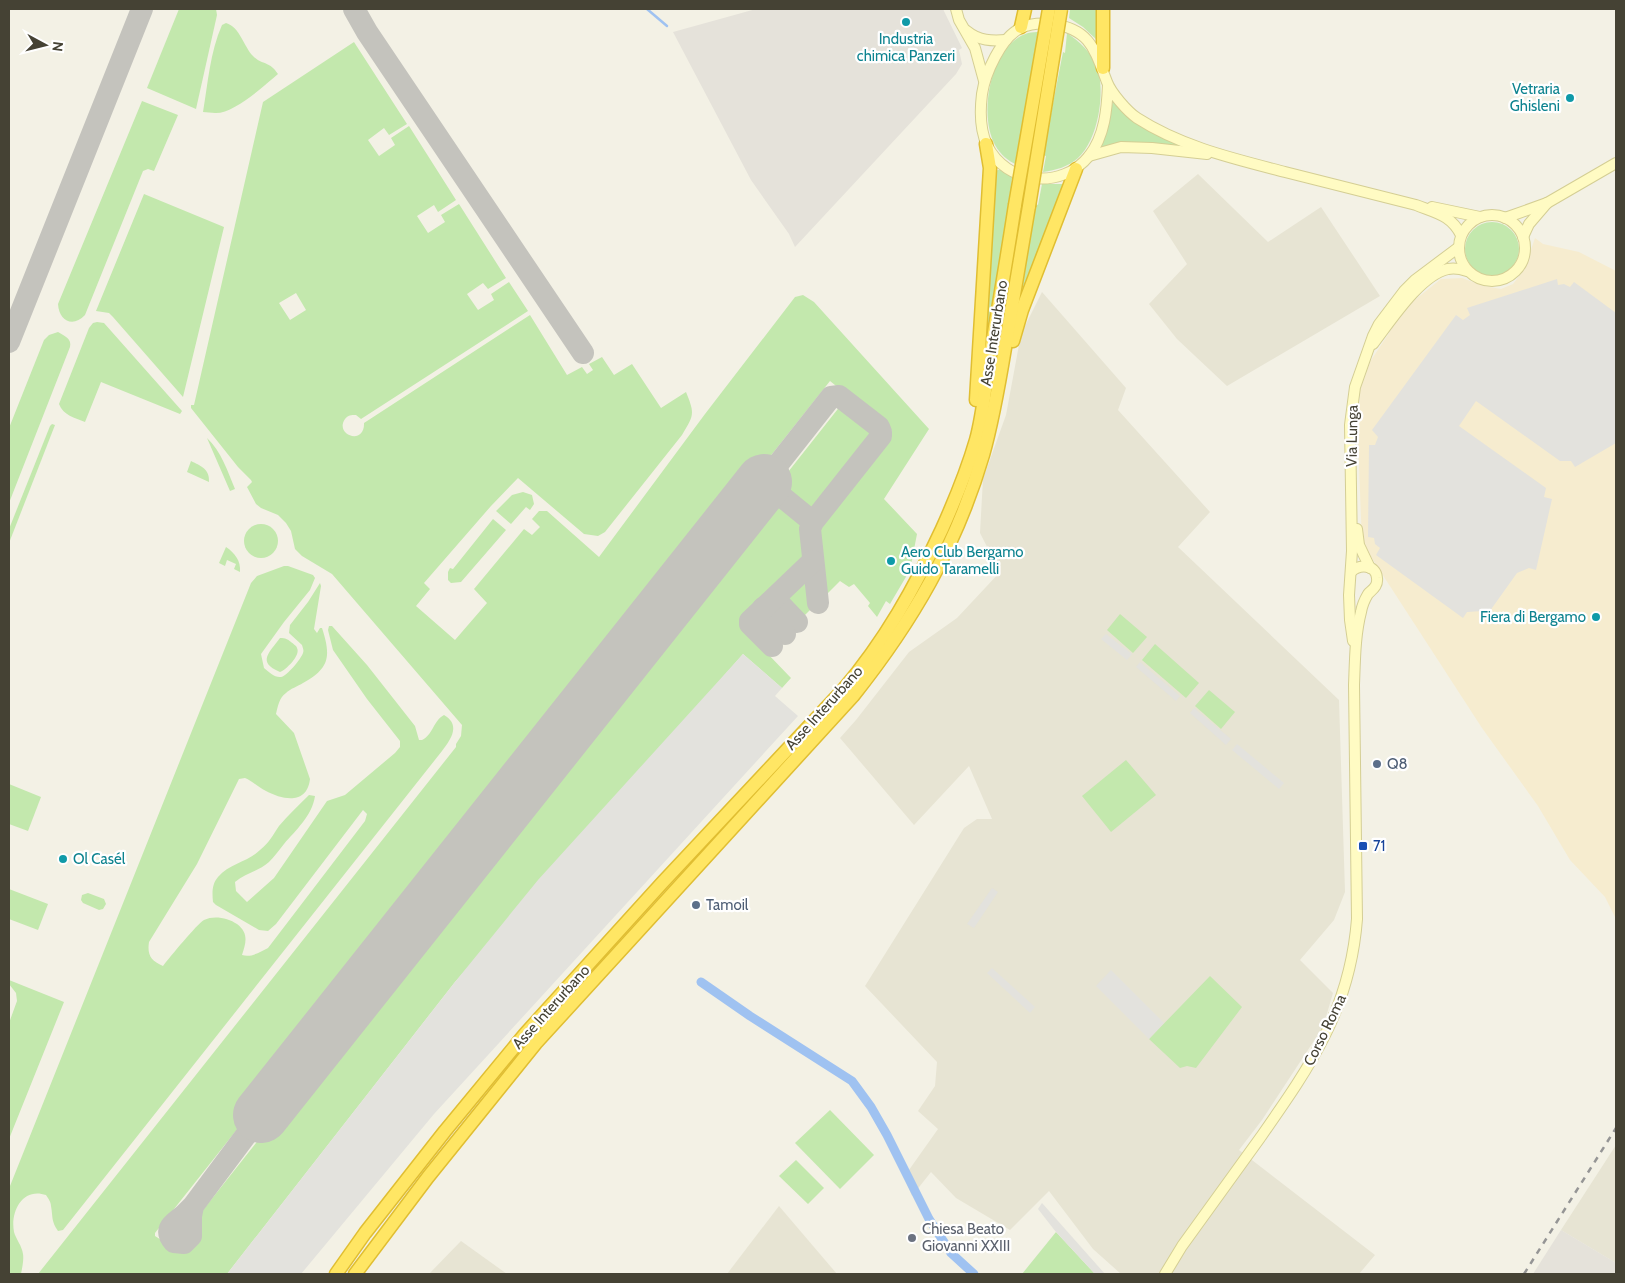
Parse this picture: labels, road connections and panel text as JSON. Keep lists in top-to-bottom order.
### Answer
{
  "streets": {
    "highway": ["Asse Interurbano"],
    "street": ["Via Lunga", "Corso Roma"]
  },
  "crossings": [
    ["Via Lunga", "Corso Roma"]
  ],
  "places": {
    "other": [
      "Industria chimica Panzeri",
      "Vetraria Ghisleni",
      "Aero Club Bergamo Guido Taramelli",
      "Fiera di Bergamo",
      "Q8",
      "Ol Casél",
      "Tamoil",
      "Chiesa Beato Giovanni XXIII"
    ],
    "transit": ["71"]
  },
  "north": "right"
}
